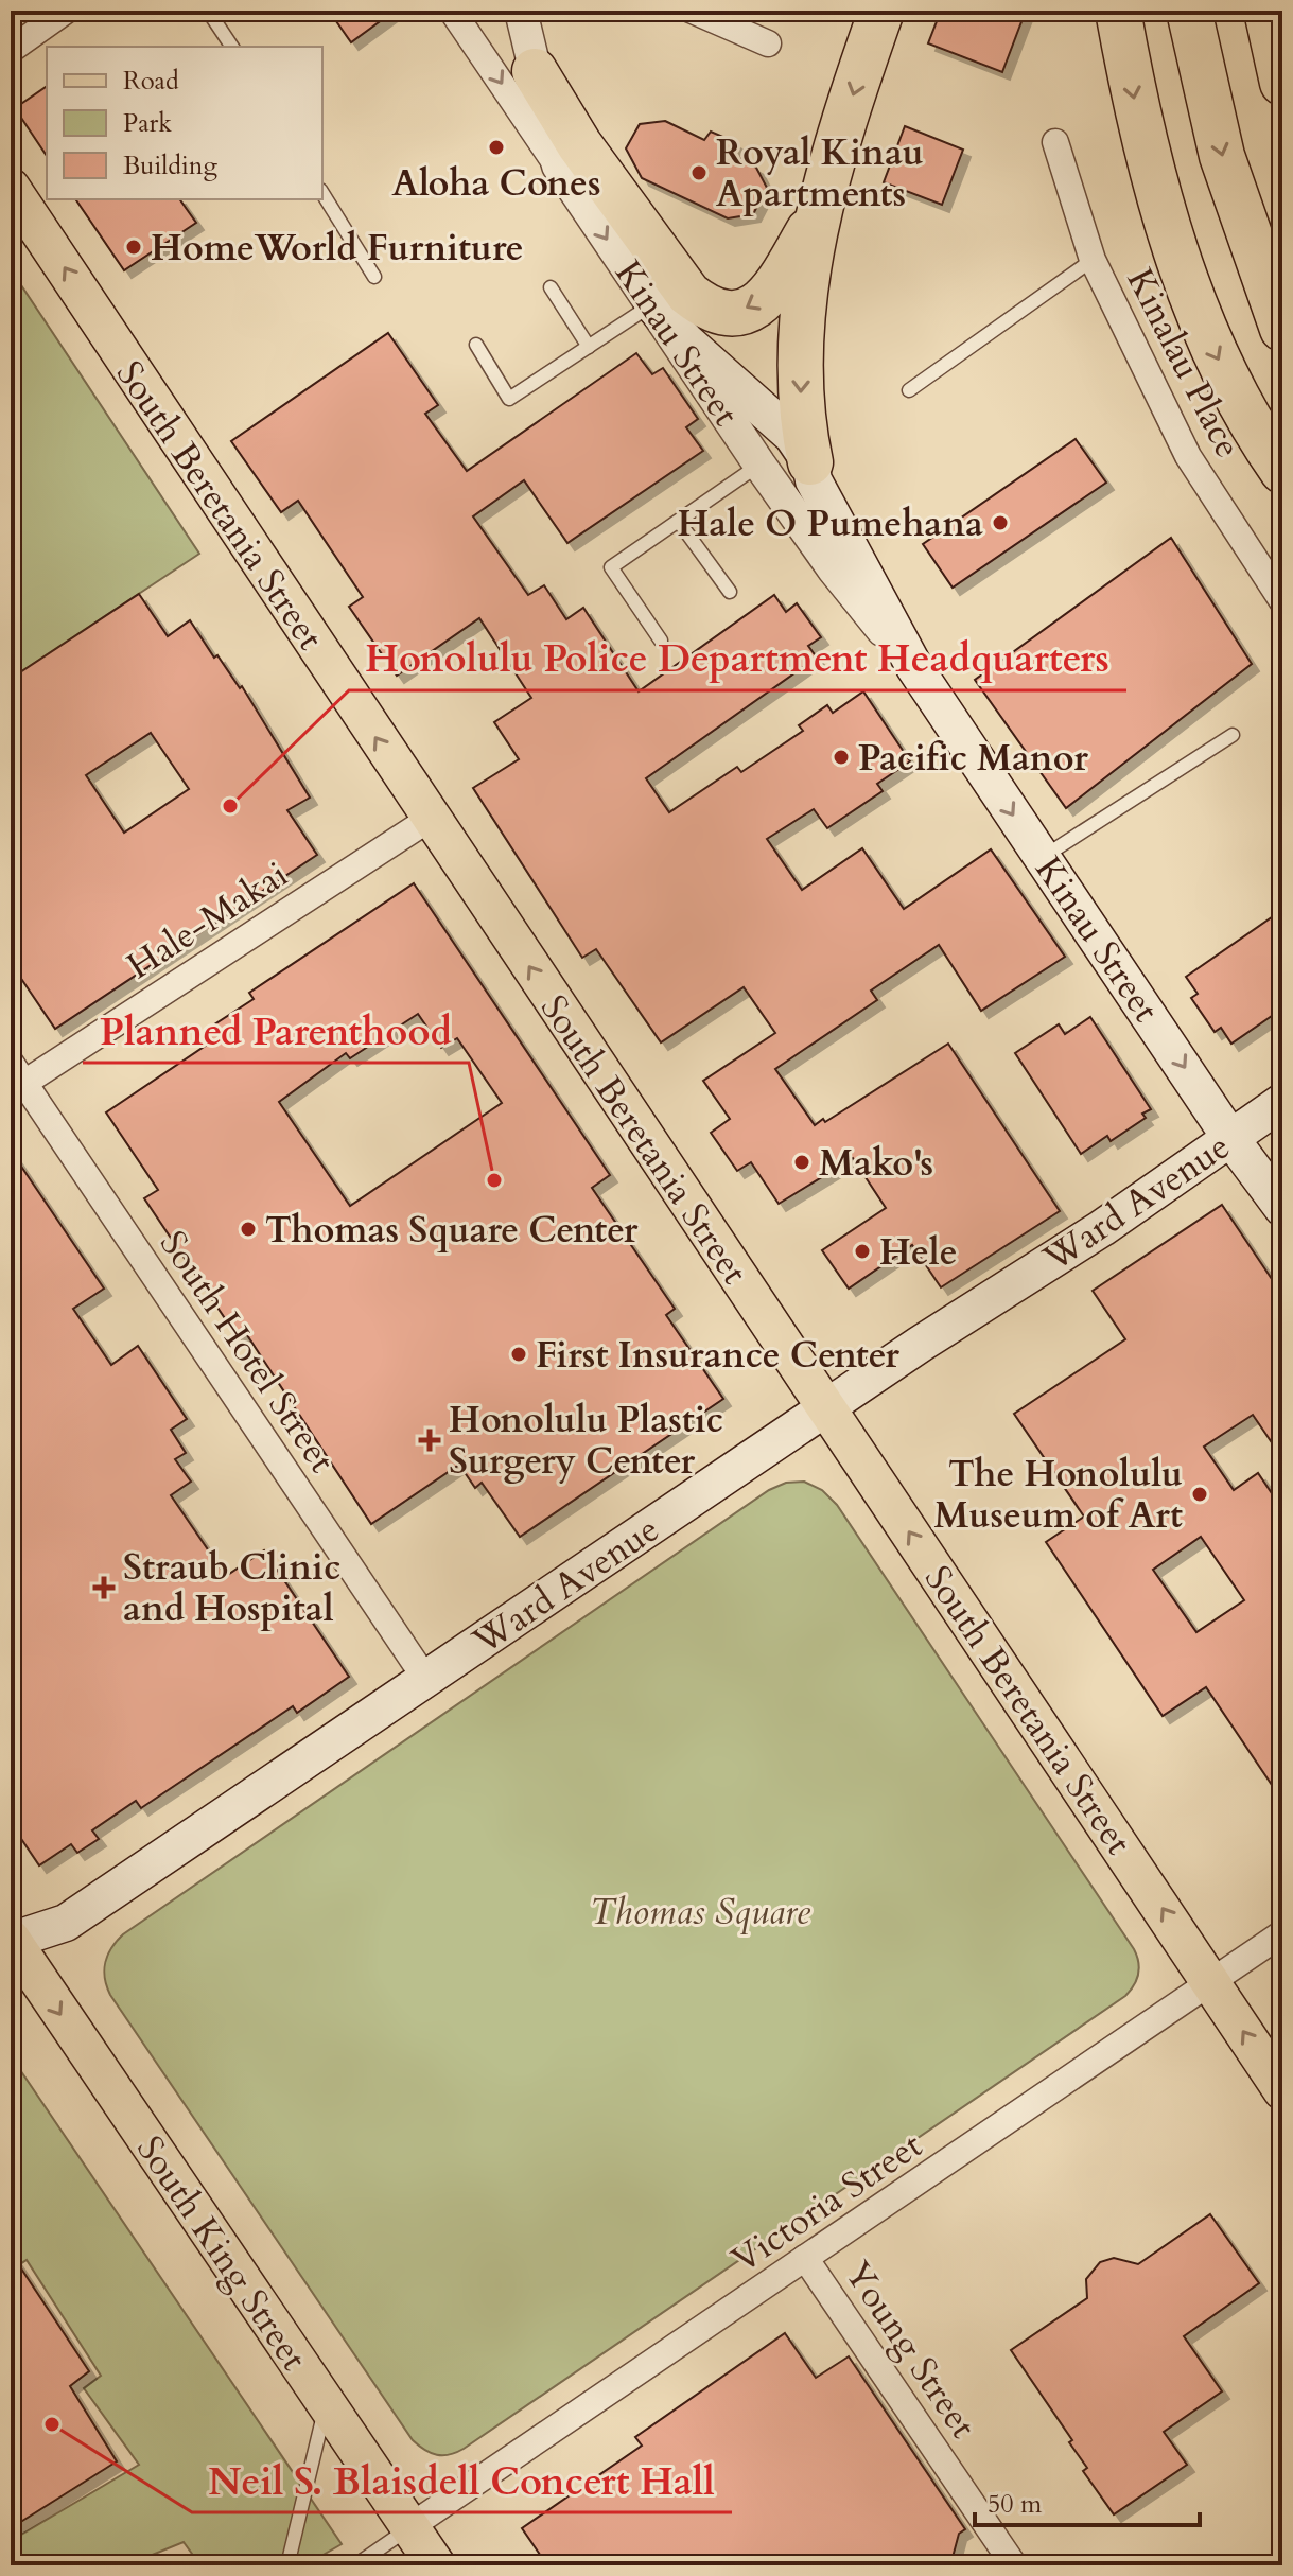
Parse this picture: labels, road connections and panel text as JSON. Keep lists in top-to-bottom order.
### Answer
{
  "streets": {
    "main road": [
      "Kinau Street",
      "South Beretania Street",
      "Ward Avenue",
      "South King Street"
    ],
    "street": [
      "Kinalau Place",
      "Hale-Makai",
      "South Hotel Street",
      "Victoria Street",
      "Young Street"
    ]
  },
  "crossings": [
    ["Kinau Street", "Ward Avenue"],
    ["South Beretania Street", "Hale-Makai"],
    ["South Beretania Street", "Ward Avenue"],
    ["South Beretania Street", "Victoria Street"],
    ["Hale-Makai", "South Hotel Street"],
    ["Ward Avenue", "South Hotel Street"],
    ["Ward Avenue", "South King Street"],
    ["Victoria Street", "South King Street"],
    ["Victoria Street", "Young Street"]
  ],
  "one_way": ["Kinau Street", "South Beretania Street", "South King Street"],
  "parks": ["Thomas Square"],
  "places": {
    "other": [
      "Aloha Cones",
      "Royal Kinau Apartments",
      "HomeWorld Furniture",
      "Hale O Pumehana",
      "Pacific Manor",
      "Honolulu Police Department Headquarters",
      "Mako's",
      "Planned Parenthood",
      "Thomas Square Center",
      "Hele",
      "First Insurance Center",
      "The Honolulu Museum of Art",
      "Neil S. Blaisdell Concert Hall"
    ],
    "health": ["Honolulu Plastic Surgery Center", "Straub Clinic and Hospital"]
  },
  "legend": ["Road", "Park", "Building"],
  "scale_bar": "50 m"
}
